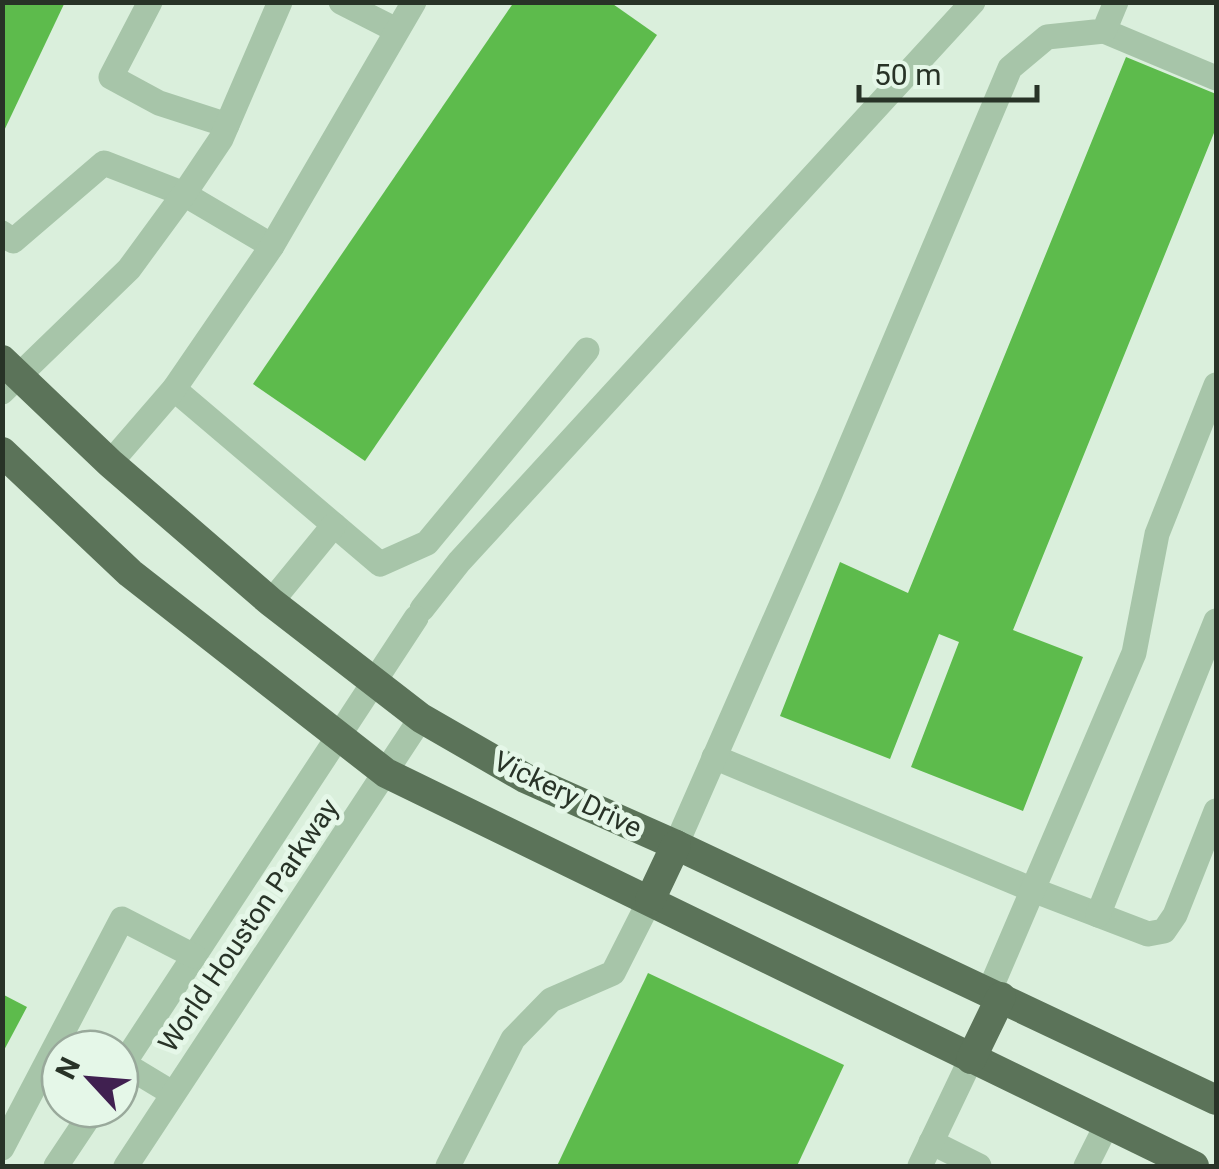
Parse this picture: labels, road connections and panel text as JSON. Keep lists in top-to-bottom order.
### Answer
{
  "streets": {
    "main road": ["Vickery Drive"],
    "street": ["World Houston Parkway"]
  },
  "crossings": [
    ["Vickery Drive", "World Houston Parkway"]
  ],
  "scale_bar": "50 m",
  "north": "top left"
}
